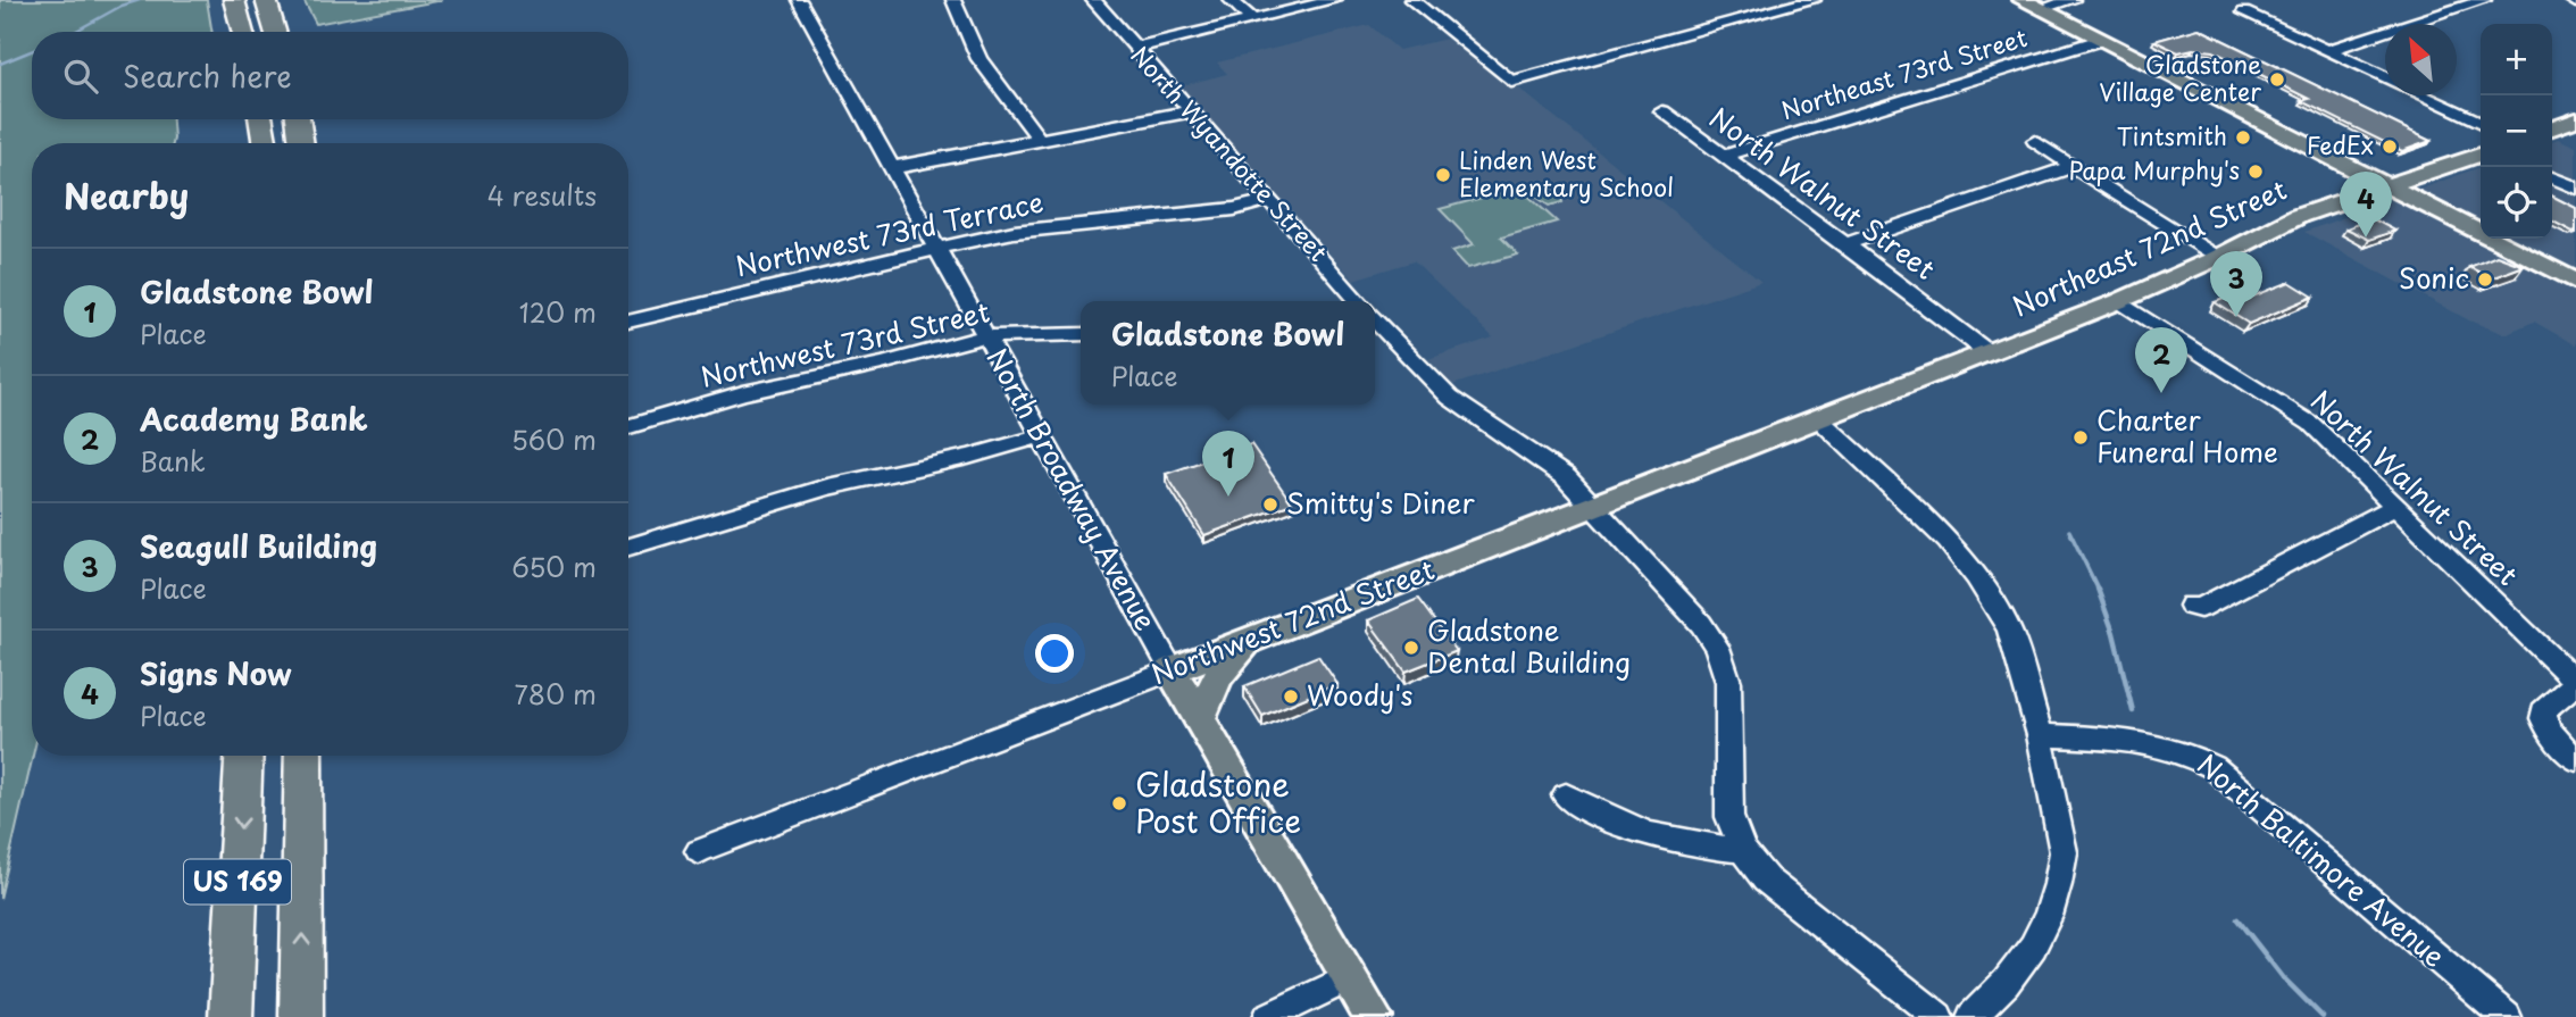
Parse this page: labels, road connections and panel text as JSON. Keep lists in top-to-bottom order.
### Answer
{
  "streets": {
    "highway": ["US 169"],
    "main road": ["Northeast 72nd Street", "North Broadway Avenue", "Northwest 72nd Street"],
    "street": [
      "Northeast 73rd Street",
      "North Wyandotte Street",
      "North Walnut Street",
      "Northwest 73rd Terrace",
      "Northwest 73rd Street",
      "North Baltimore Avenue"
    ]
  },
  "crossings": [
    ["Northeast 73rd Street", "North Walnut Street"],
    ["North Wyandotte Street", "Northwest 73rd Terrace"],
    ["North Wyandotte Street", "Northwest 72nd Street"],
    ["North Walnut Street", "Northeast 72nd Street"],
    ["Northwest 73rd Terrace", "North Broadway Avenue"],
    ["Northeast 72nd Street", "Northwest 72nd Street"],
    ["Northwest 73rd Street", "North Broadway Avenue"],
    ["North Broadway Avenue", "Northwest 72nd Street"]
  ],
  "places": [
    "Gladstone Village Center",
    "Tintsmith",
    "FedEx",
    "Papa Murphy's",
    "Linden West Elementary School",
    "Sonic",
    "Charter Funeral Home",
    "Smitty's Diner",
    "Gladstone Dental Building",
    "Woody's",
    "Gladstone Post Office"
  ],
  "north": "top left",
  "page": {
    "map_buttons": ["+", "−"],
    "search": "Search here",
    "heading": ["Nearby", "4 results"],
    "pins": [
      "4",
      "3",
      "2",
      "1"
    ],
    "list": [
      {
        "mark": "1",
        "name": "Gladstone Bowl",
        "note": "Place",
        "value": "120 m"
      },
      {
        "mark": "2",
        "name": "Academy Bank",
        "note": "Bank",
        "value": "560 m"
      },
      {
        "mark": "3",
        "name": "Seagull Building",
        "note": "Place",
        "value": "650 m"
      },
      {
        "mark": "4",
        "name": "Signs Now",
        "note": "Place",
        "value": "780 m"
      }
    ],
    "popup": ["Gladstone Bowl", "Place"]
  }
}
